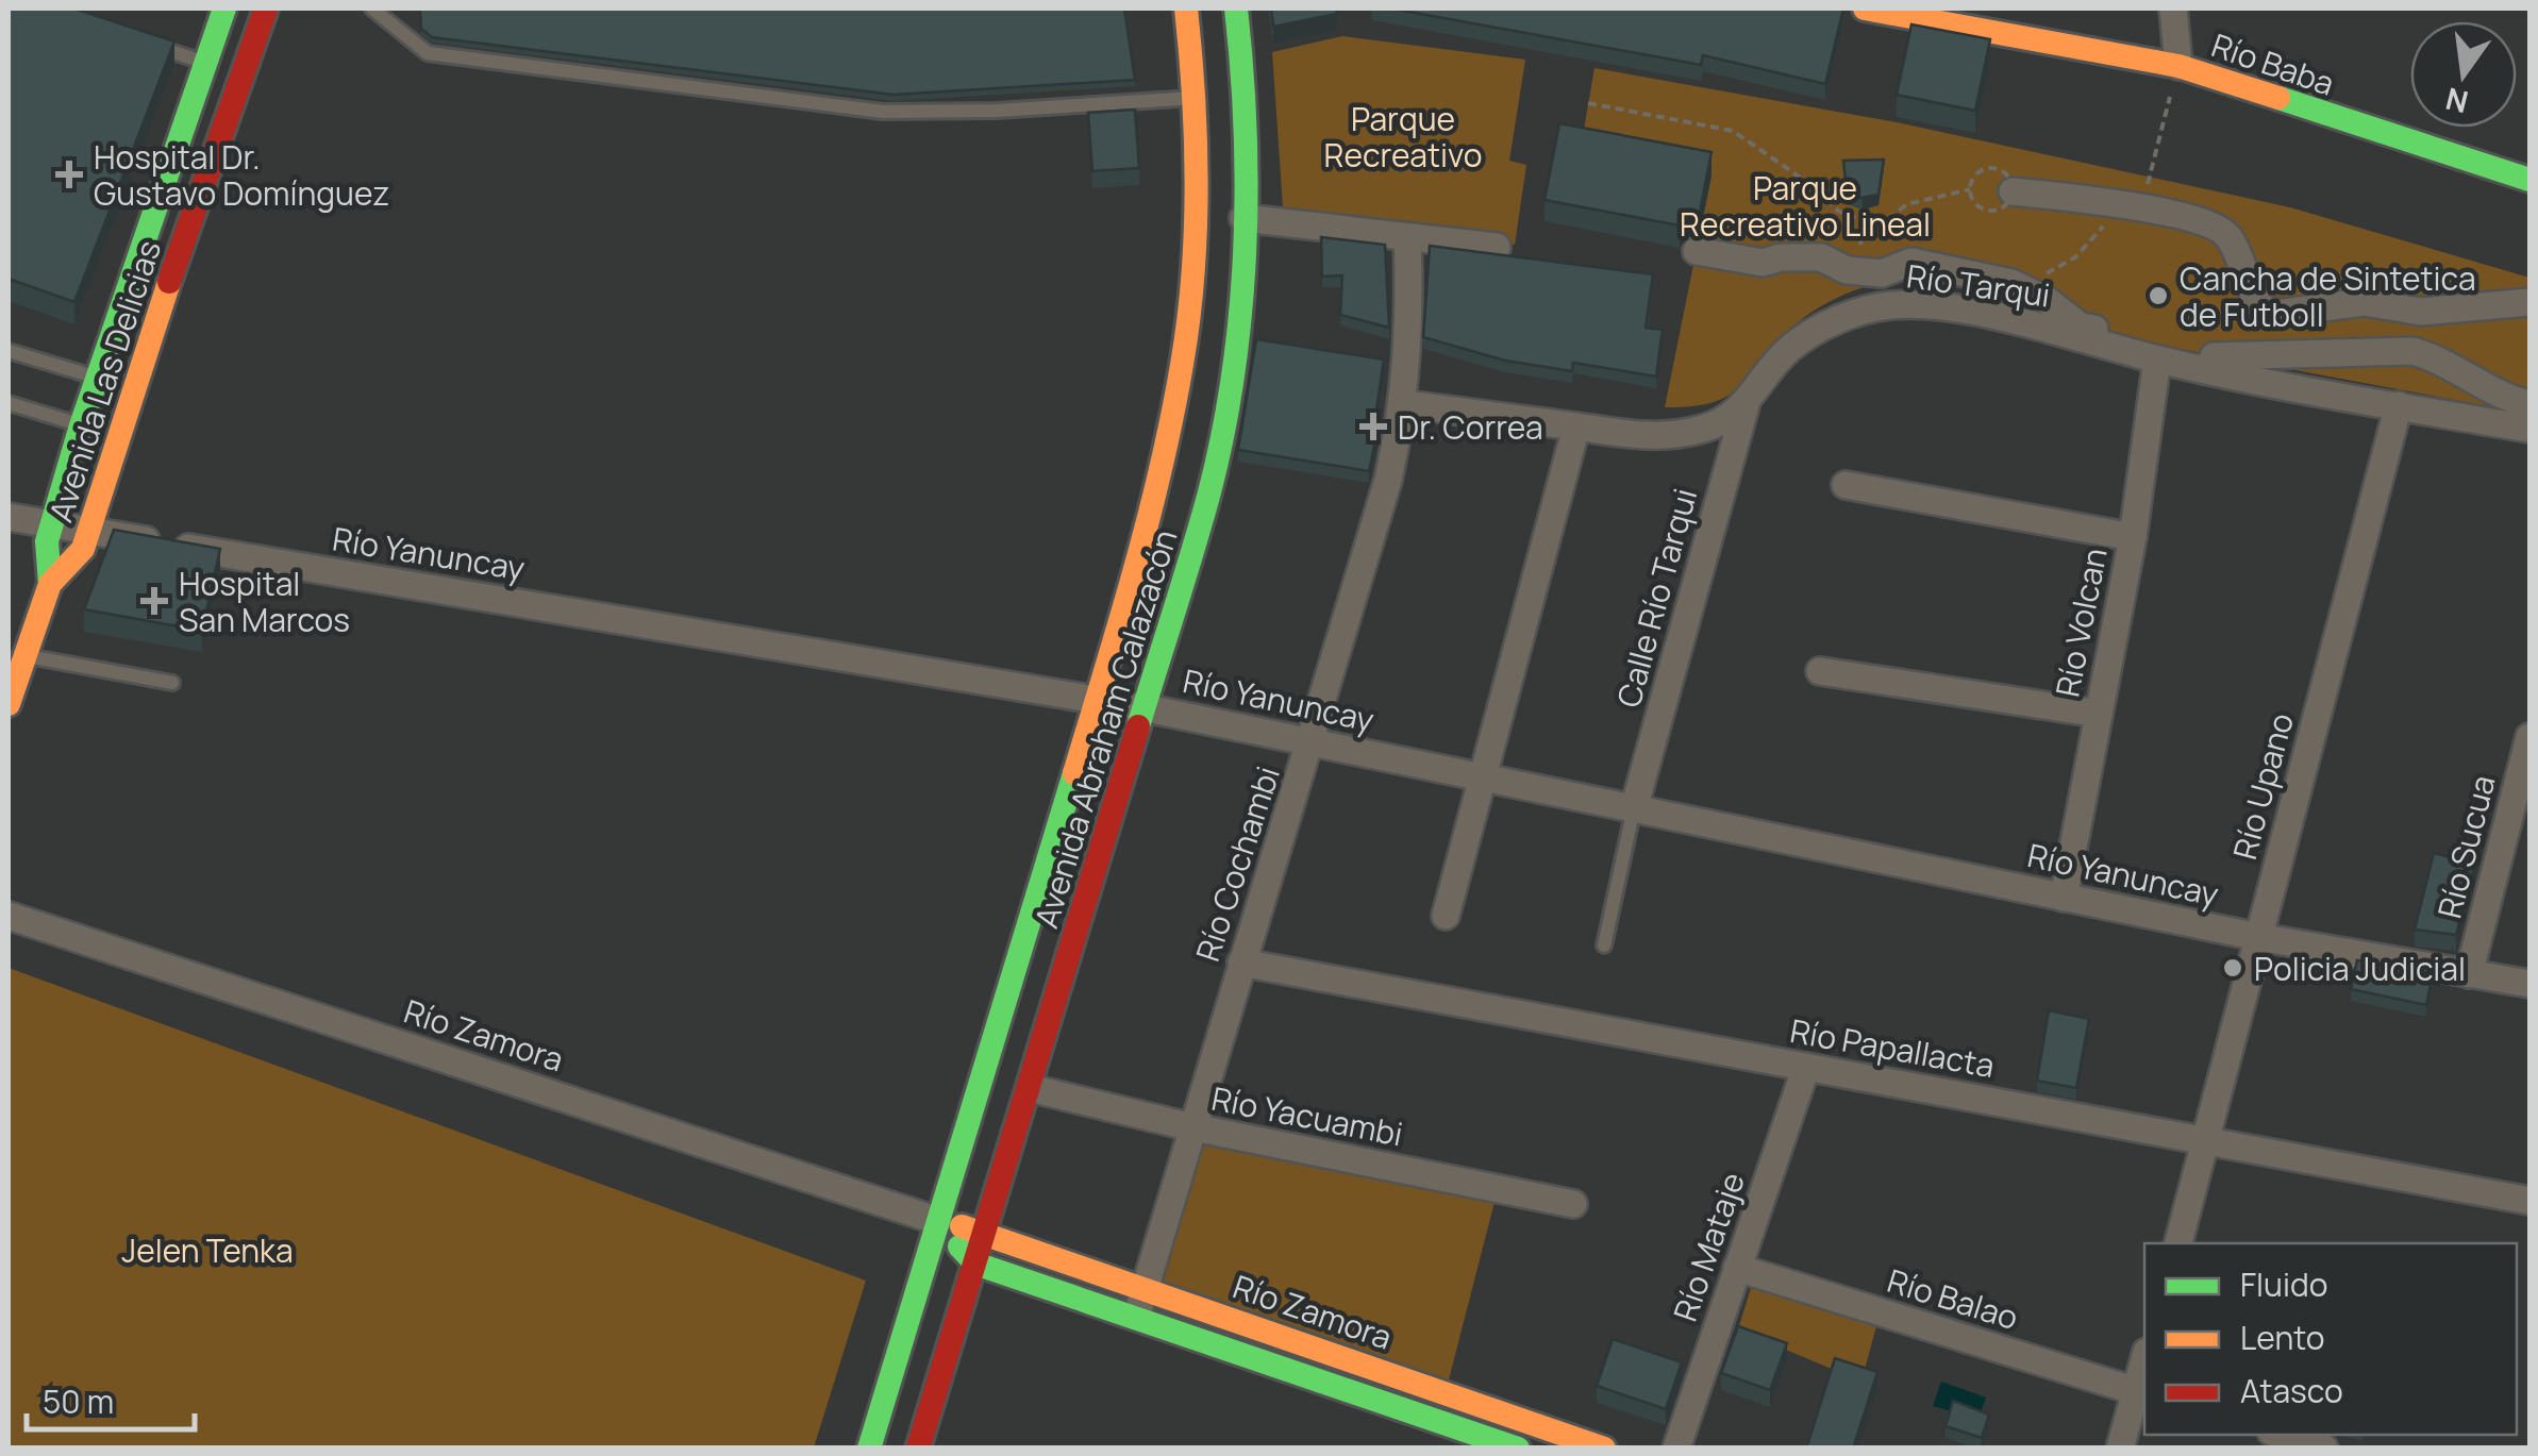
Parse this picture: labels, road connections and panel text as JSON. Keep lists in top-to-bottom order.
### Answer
{
  "streets": {
    "street": [
      "Río Baba",
      "Río Tarqui",
      "Avenida Las Delicias",
      "Río Yanuncay",
      "Calle Río Tarqui",
      "Río Volcan",
      "Avenida Abraham Calazacón",
      "Río Upano",
      "Río Sucua",
      "Río Cochambi",
      "Río Zamora",
      "Río Papallacta",
      "Río Yacuambi",
      "Río Mataje",
      "Río Balao"
    ]
  },
  "crossings": [
    ["Río Tarqui", "Calle Río Tarqui"],
    ["Río Tarqui", "Río Volcan"],
    ["Río Tarqui", "Río Upano"],
    ["Río Tarqui", "Río Cochambi"],
    ["Avenida Las Delicias", "Río Yanuncay"],
    ["Río Yanuncay", "Calle Río Tarqui"],
    ["Río Yanuncay", "Río Volcan"],
    ["Río Yanuncay", "Avenida Abraham Calazacón"],
    ["Río Yanuncay", "Río Upano"],
    ["Río Yanuncay", "Río Sucua"],
    ["Río Yanuncay", "Río Cochambi"],
    ["Avenida Abraham Calazacón", "Río Zamora"],
    ["Avenida Abraham Calazacón", "Río Yacuambi"],
    ["Río Upano", "Río Papallacta"],
    ["Río Cochambi", "Río Zamora"],
    ["Río Cochambi", "Río Papallacta"],
    ["Río Cochambi", "Río Yacuambi"],
    ["Río Papallacta", "Río Mataje"],
    ["Río Mataje", "Río Balao"]
  ],
  "parks": ["Parque Recreativo", "Parque Recreativo Lineal", "Jelen Tenka"],
  "places": {
    "health": ["Hospital Dr. Gustavo Domínguez", "Dr. Correa", "Hospital San Marcos"],
    "other": ["Cancha de Sintetica de Futboll", "Policia Judicial"]
  },
  "legend": ["Fluido", "Lento", "Atasco"],
  "scale_bar": "50 m",
  "north": "bottom"
}
